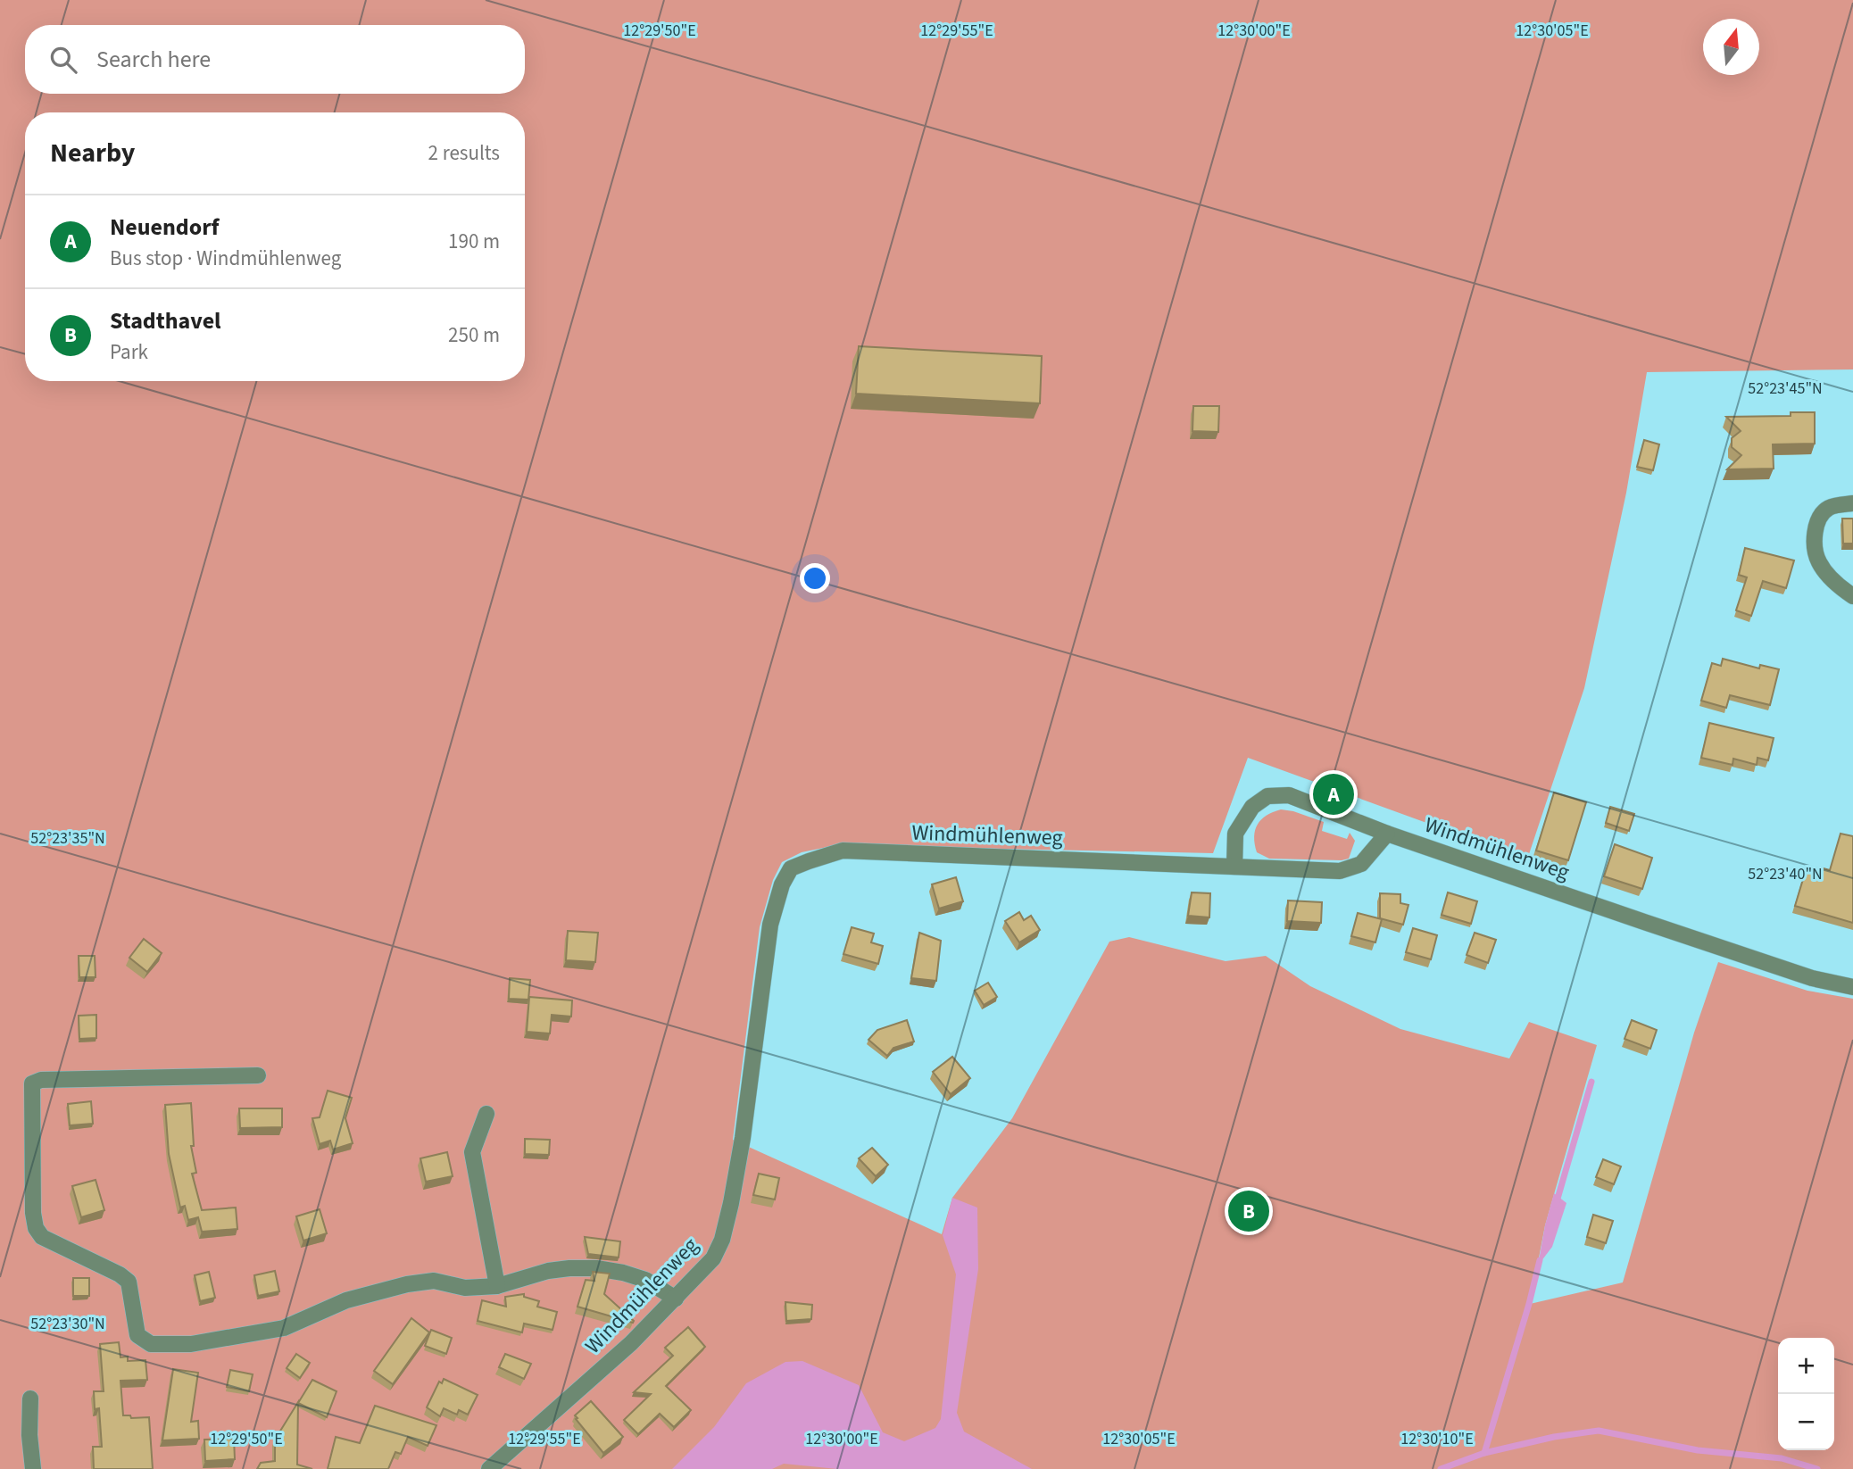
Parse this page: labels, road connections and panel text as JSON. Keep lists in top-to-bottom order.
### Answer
{
  "streets": {
    "street": ["Windmühlenweg"]
  },
  "north": "top",
  "page": {
    "search": "Search here",
    "heading": ["Nearby", "2 results"],
    "list": [
      {
        "mark": "A",
        "name": "Neuendorf",
        "note": "Bus stop · Windmühlenweg",
        "value": "190 m"
      },
      {
        "mark": "B",
        "name": "Stadthavel",
        "note": "Park",
        "value": "250 m"
      }
    ],
    "pins": ["A", "B"],
    "map_buttons": ["+", "−"]
  },
  "coordinates": [
    "12°29'50\"E",
    "12°29'55\"E",
    "12°30'00\"E",
    "12°30'05\"E",
    "52°23'45\"N",
    "52°23'35\"N",
    "52°23'40\"N",
    "52°23'30\"N",
    "12°30'10\"E"
  ]
}
